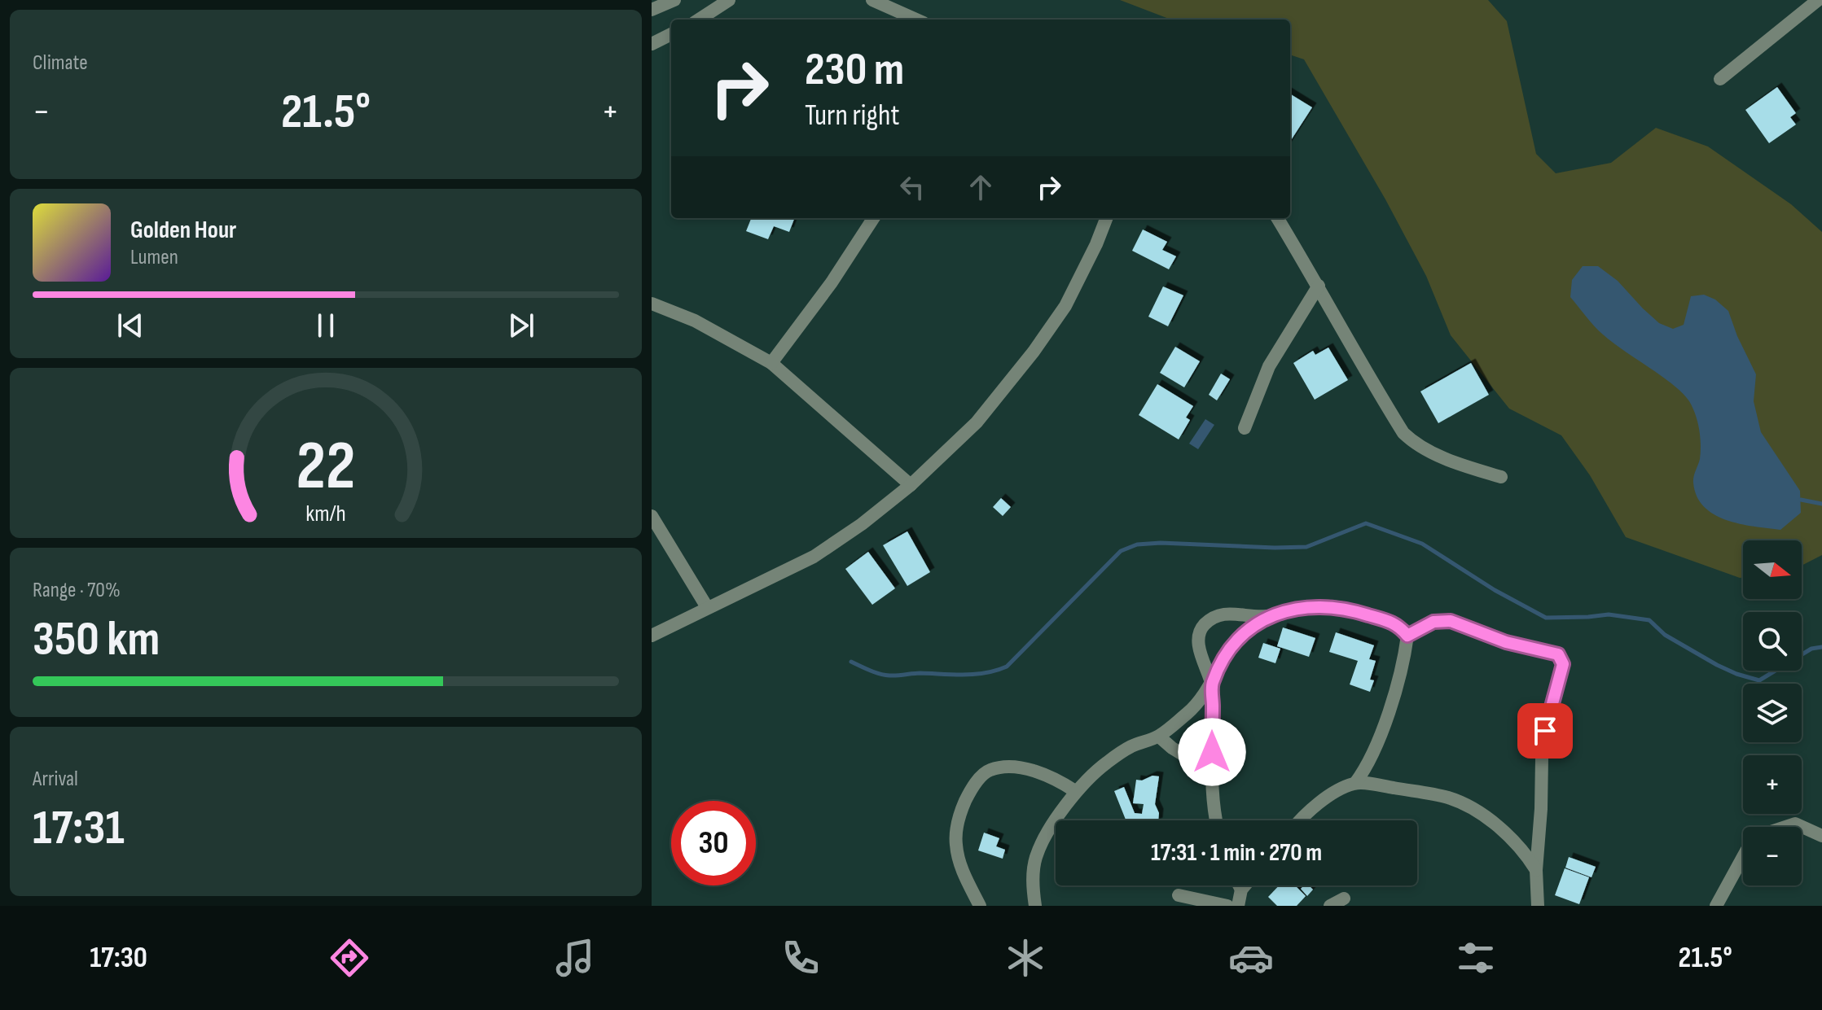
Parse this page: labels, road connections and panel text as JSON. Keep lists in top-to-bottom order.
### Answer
{
  "north": "right",
  "page": {
    "tile": [
      "Climate",
      ["Range · 70%", "350 km"],
      ["Arrival", "17:31"]
    ],
    "turn": ["230 m", "Turn right"],
    "heat": ["−", "21.5°", "+"],
    "song": ["Golden Hour", "Lumen"],
    "map_buttons": ["+", "−"],
    "limit": "30",
    "trip": "17:31 · 1 min · 270 m",
    "tabs": ["17:30", "21.5°"],
    "gauge": ["22", "km/h"]
  }
}
